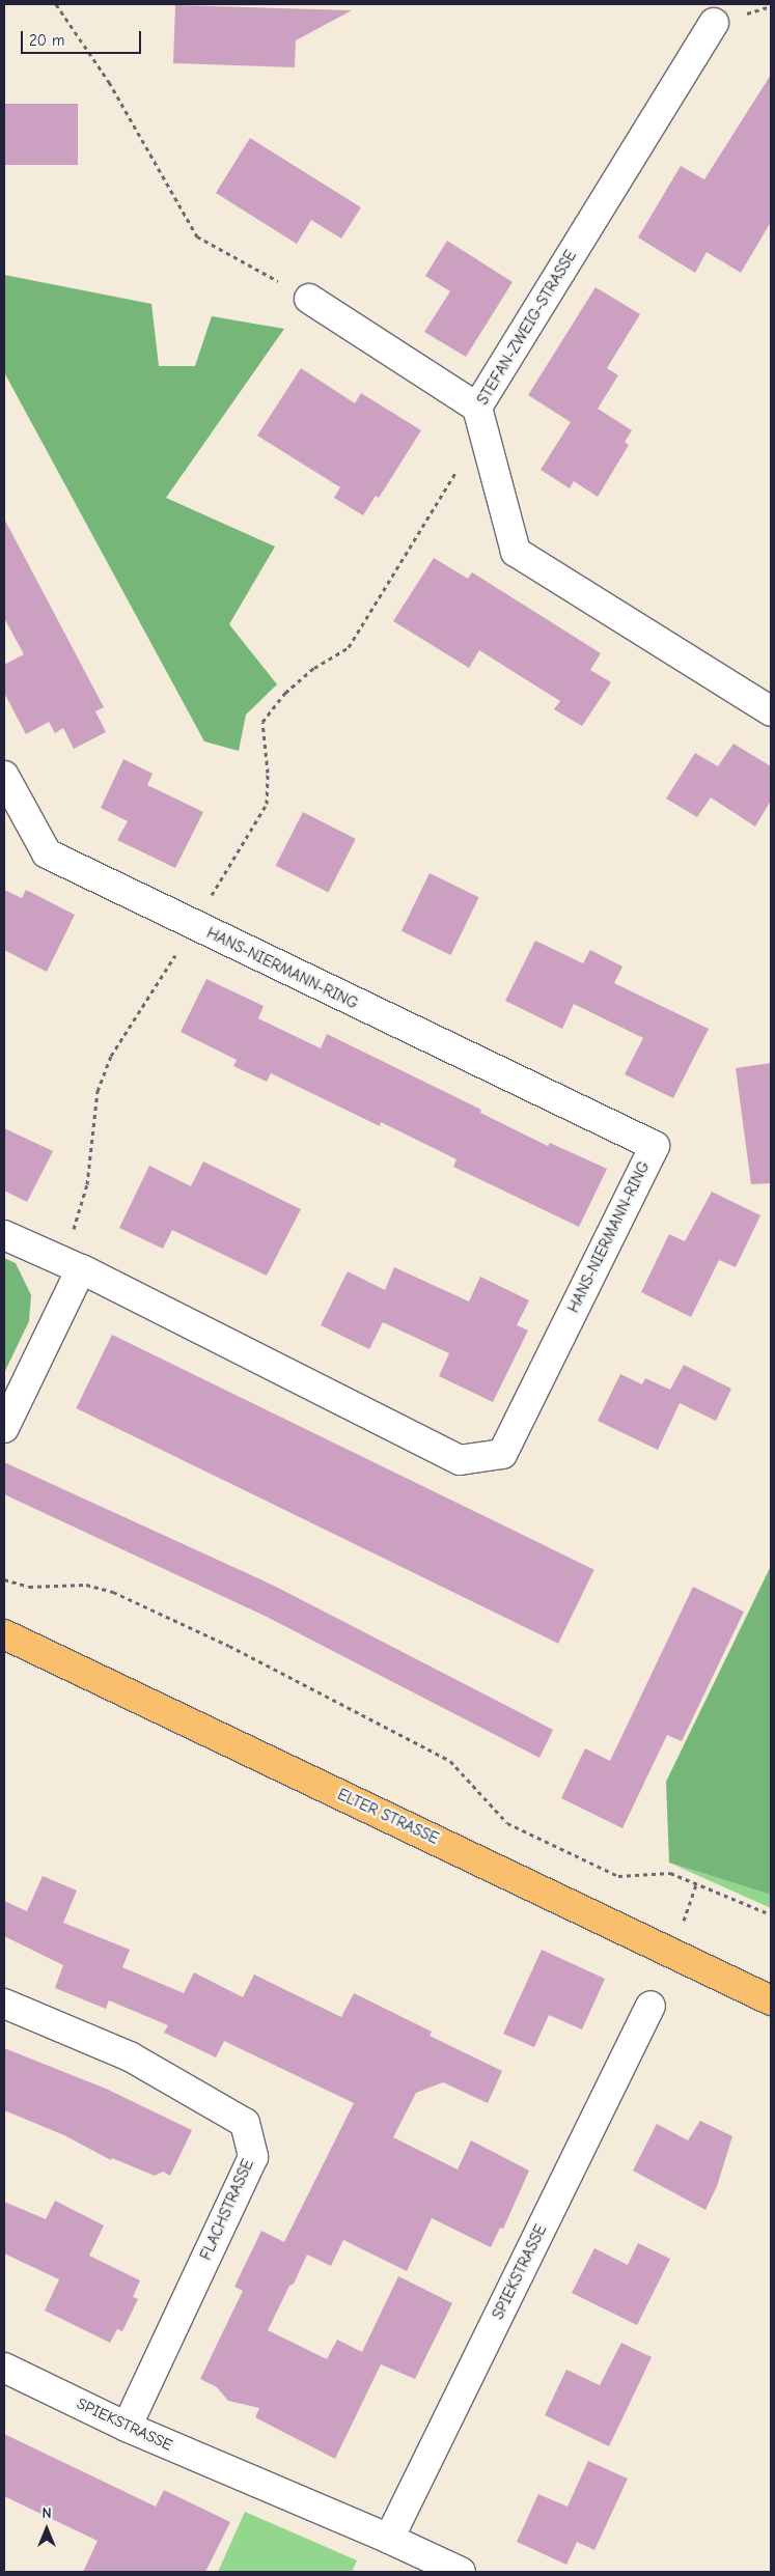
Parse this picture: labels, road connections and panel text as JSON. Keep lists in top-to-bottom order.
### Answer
{
  "streets": {
    "main road": ["ELTER STRASSE"],
    "street": [
      "STEFAN-ZWEIG-STRASSE",
      "HANS-NIERMANN-RING",
      "FLACHSTRASSE",
      "SPIEKSTRASSE"
    ]
  },
  "crossings": [
    ["FLACHSTRASSE", "SPIEKSTRASSE"]
  ],
  "scale_bar": "20 m",
  "north": "top"
}
